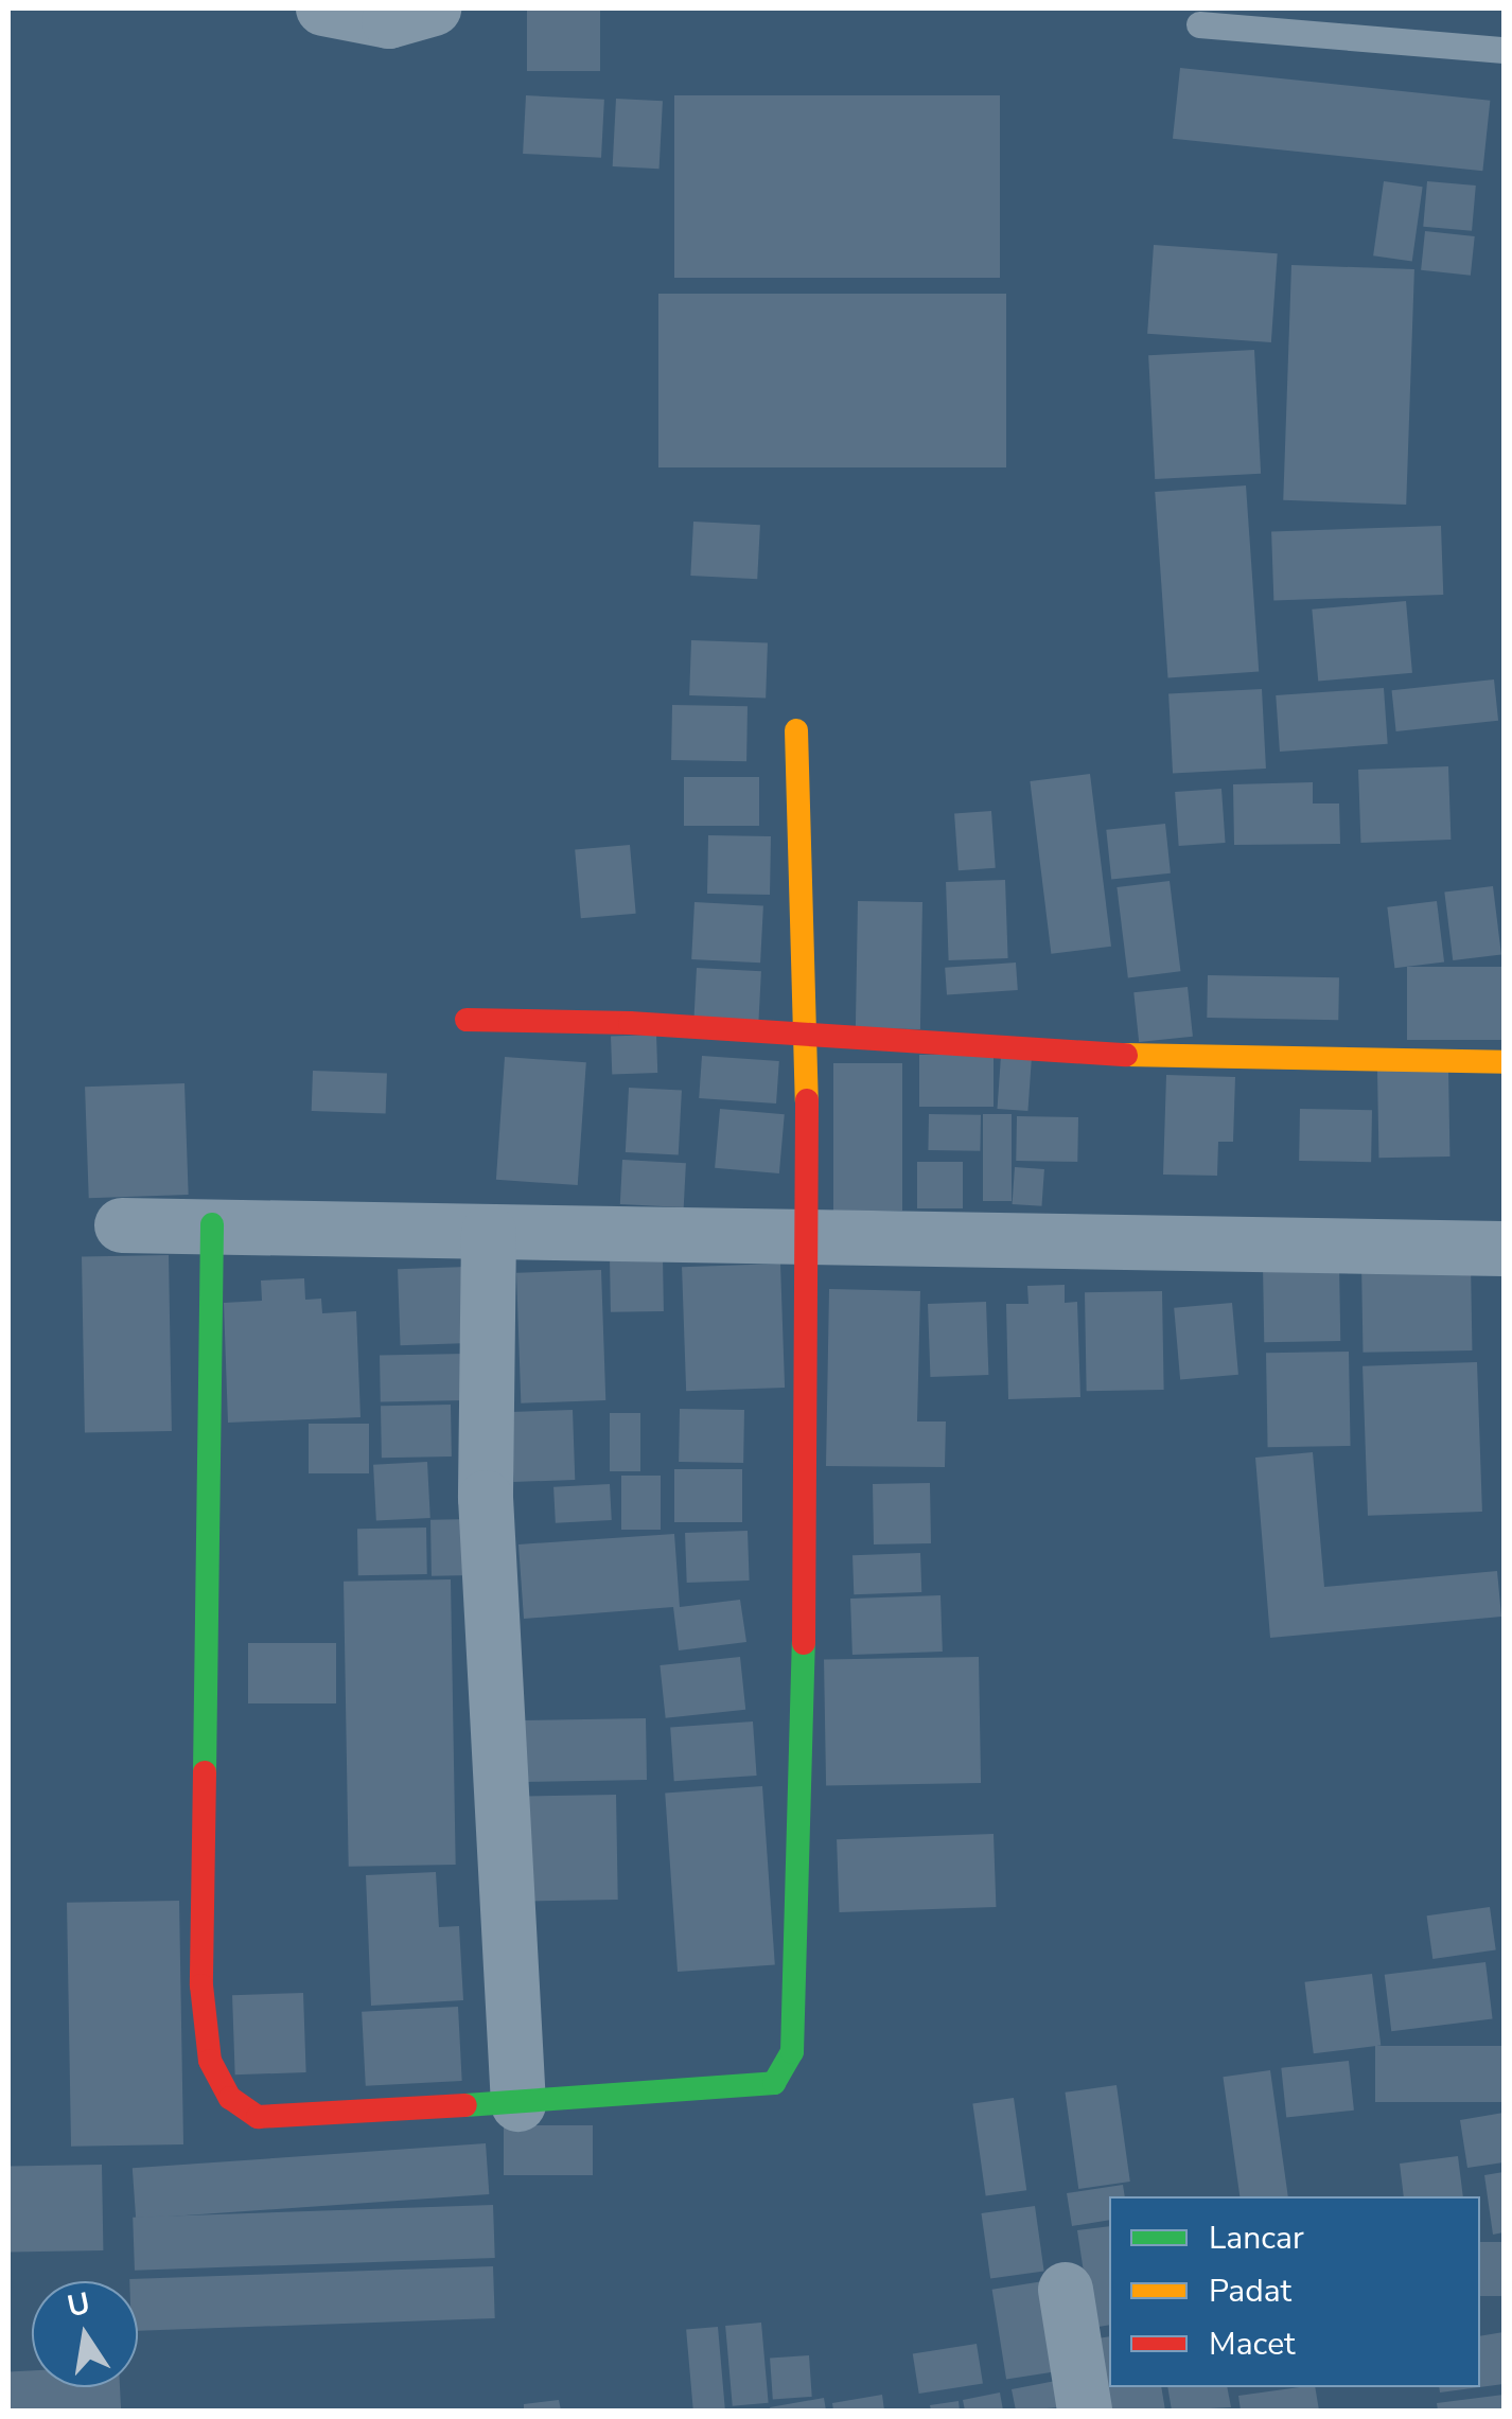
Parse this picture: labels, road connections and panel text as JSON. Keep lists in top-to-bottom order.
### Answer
{
  "legend": ["Lancar", "Padat", "Macet"],
  "north": "top"
}
